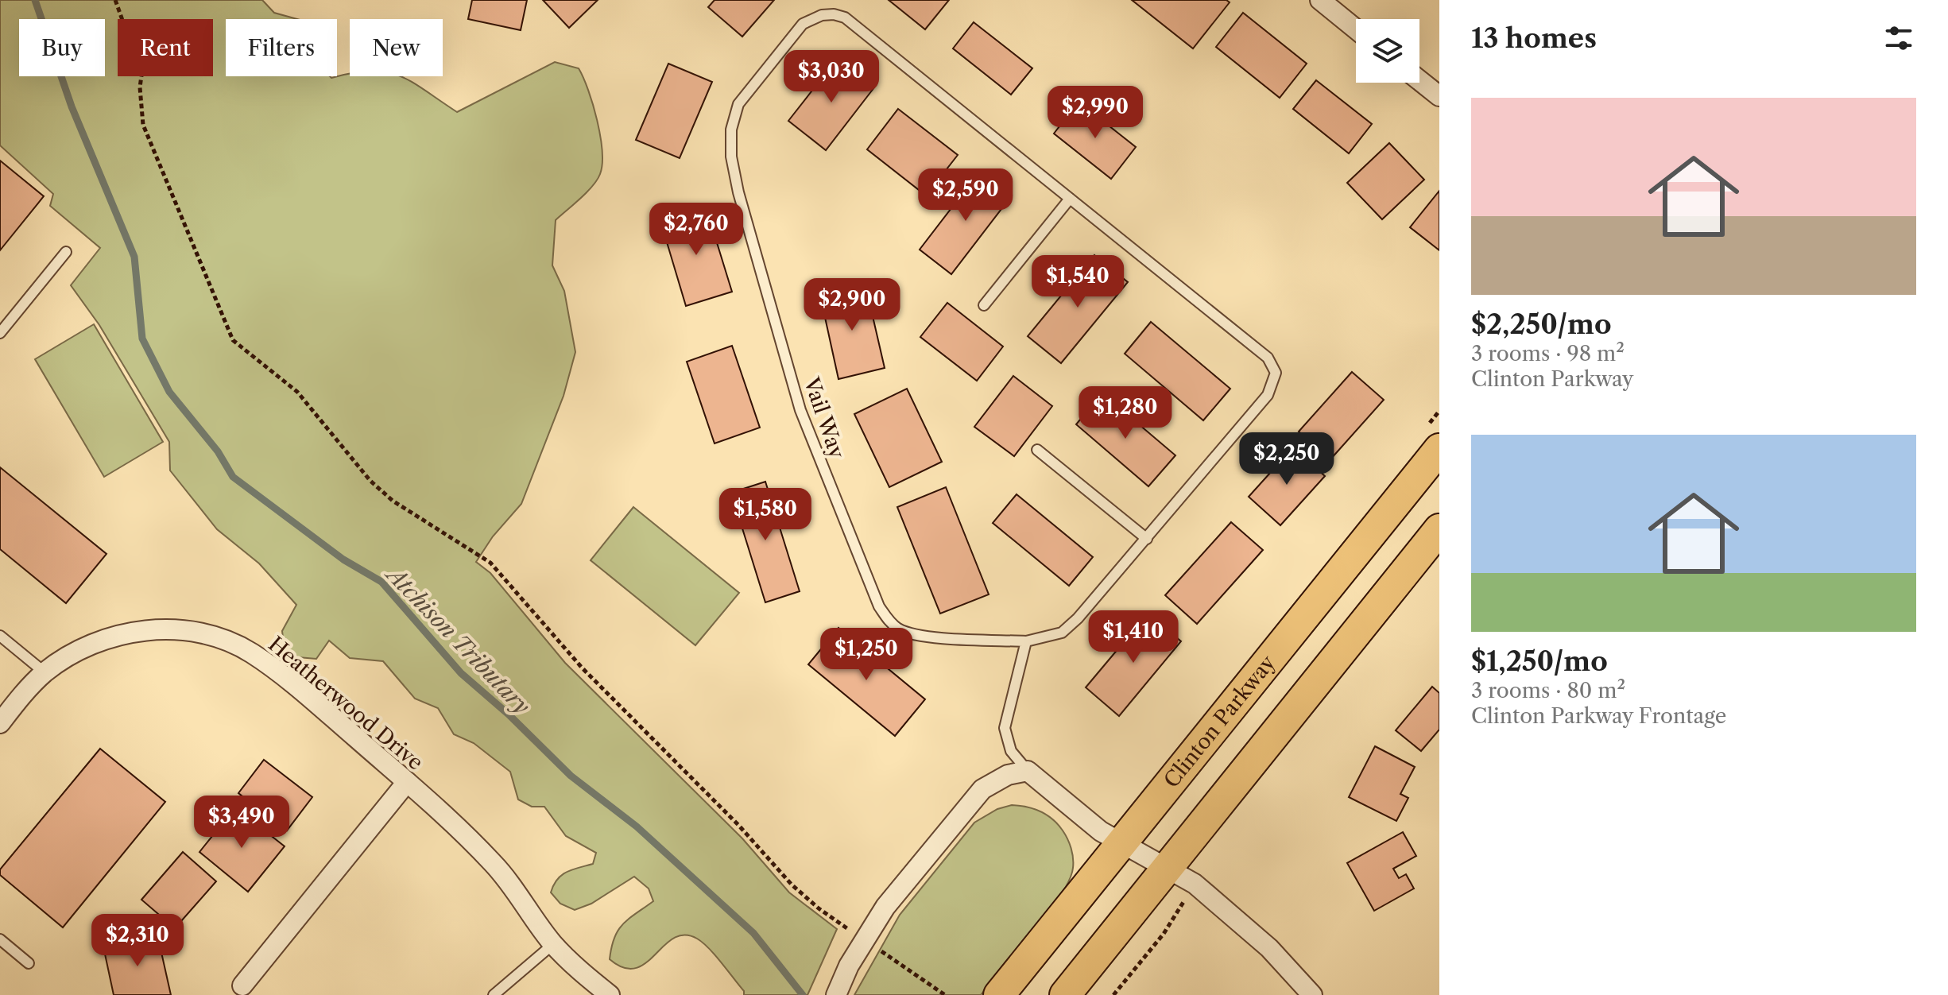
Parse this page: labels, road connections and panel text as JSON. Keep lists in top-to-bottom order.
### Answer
{
  "streets": {
    "main road": ["Clinton Parkway"],
    "street": ["Heatherwood Drive"],
    "lane": ["Vail Way"]
  },
  "water": ["Atchison Tributary"],
  "page": {
    "heading": "13 homes",
    "chip": [
      "Buy",
      "Rent",
      "Filters",
      "New"
    ],
    "price": [
      "$3,030",
      "$2,990",
      "$2,590",
      "$2,760",
      "$1,540",
      "$2,900",
      "$1,280",
      "$2,250",
      "$1,580",
      "$1,410",
      "$1,250",
      "$3,490",
      "$2,310"
    ],
    "list": [
      {
        "name": "$2,250/mo",
        "note": "3 rooms · 98 m² · Clinton Parkway"
      },
      {
        "name": "$1,250/mo",
        "note": "3 rooms · 80 m² · Clinton Parkway Frontage"
      }
    ]
  }
}
